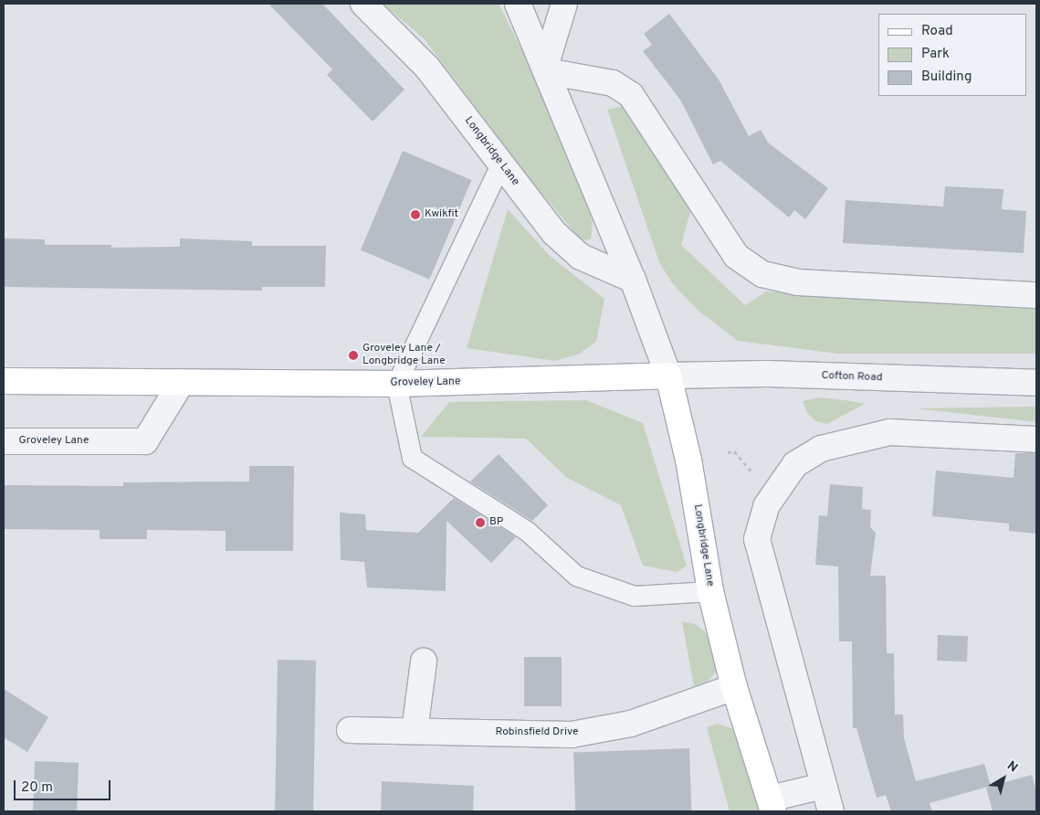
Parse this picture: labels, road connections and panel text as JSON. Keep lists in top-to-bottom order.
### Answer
{
  "streets": {
    "main road": ["Longbridge Lane", "Groveley Lane"],
    "street": ["Cofton Road", "Robinsfield Drive"]
  },
  "crossings": [
    ["Longbridge Lane", "Cofton Road"],
    ["Longbridge Lane", "Groveley Lane"],
    ["Longbridge Lane", "Robinsfield Drive"],
    ["Cofton Road", "Groveley Lane"]
  ],
  "places": ["Kwikfit", "Groveley Lane / Longbridge Lane", "BP"],
  "legend": ["Road", "Park", "Building"],
  "scale_bar": "20 m",
  "north": "top right"
}
